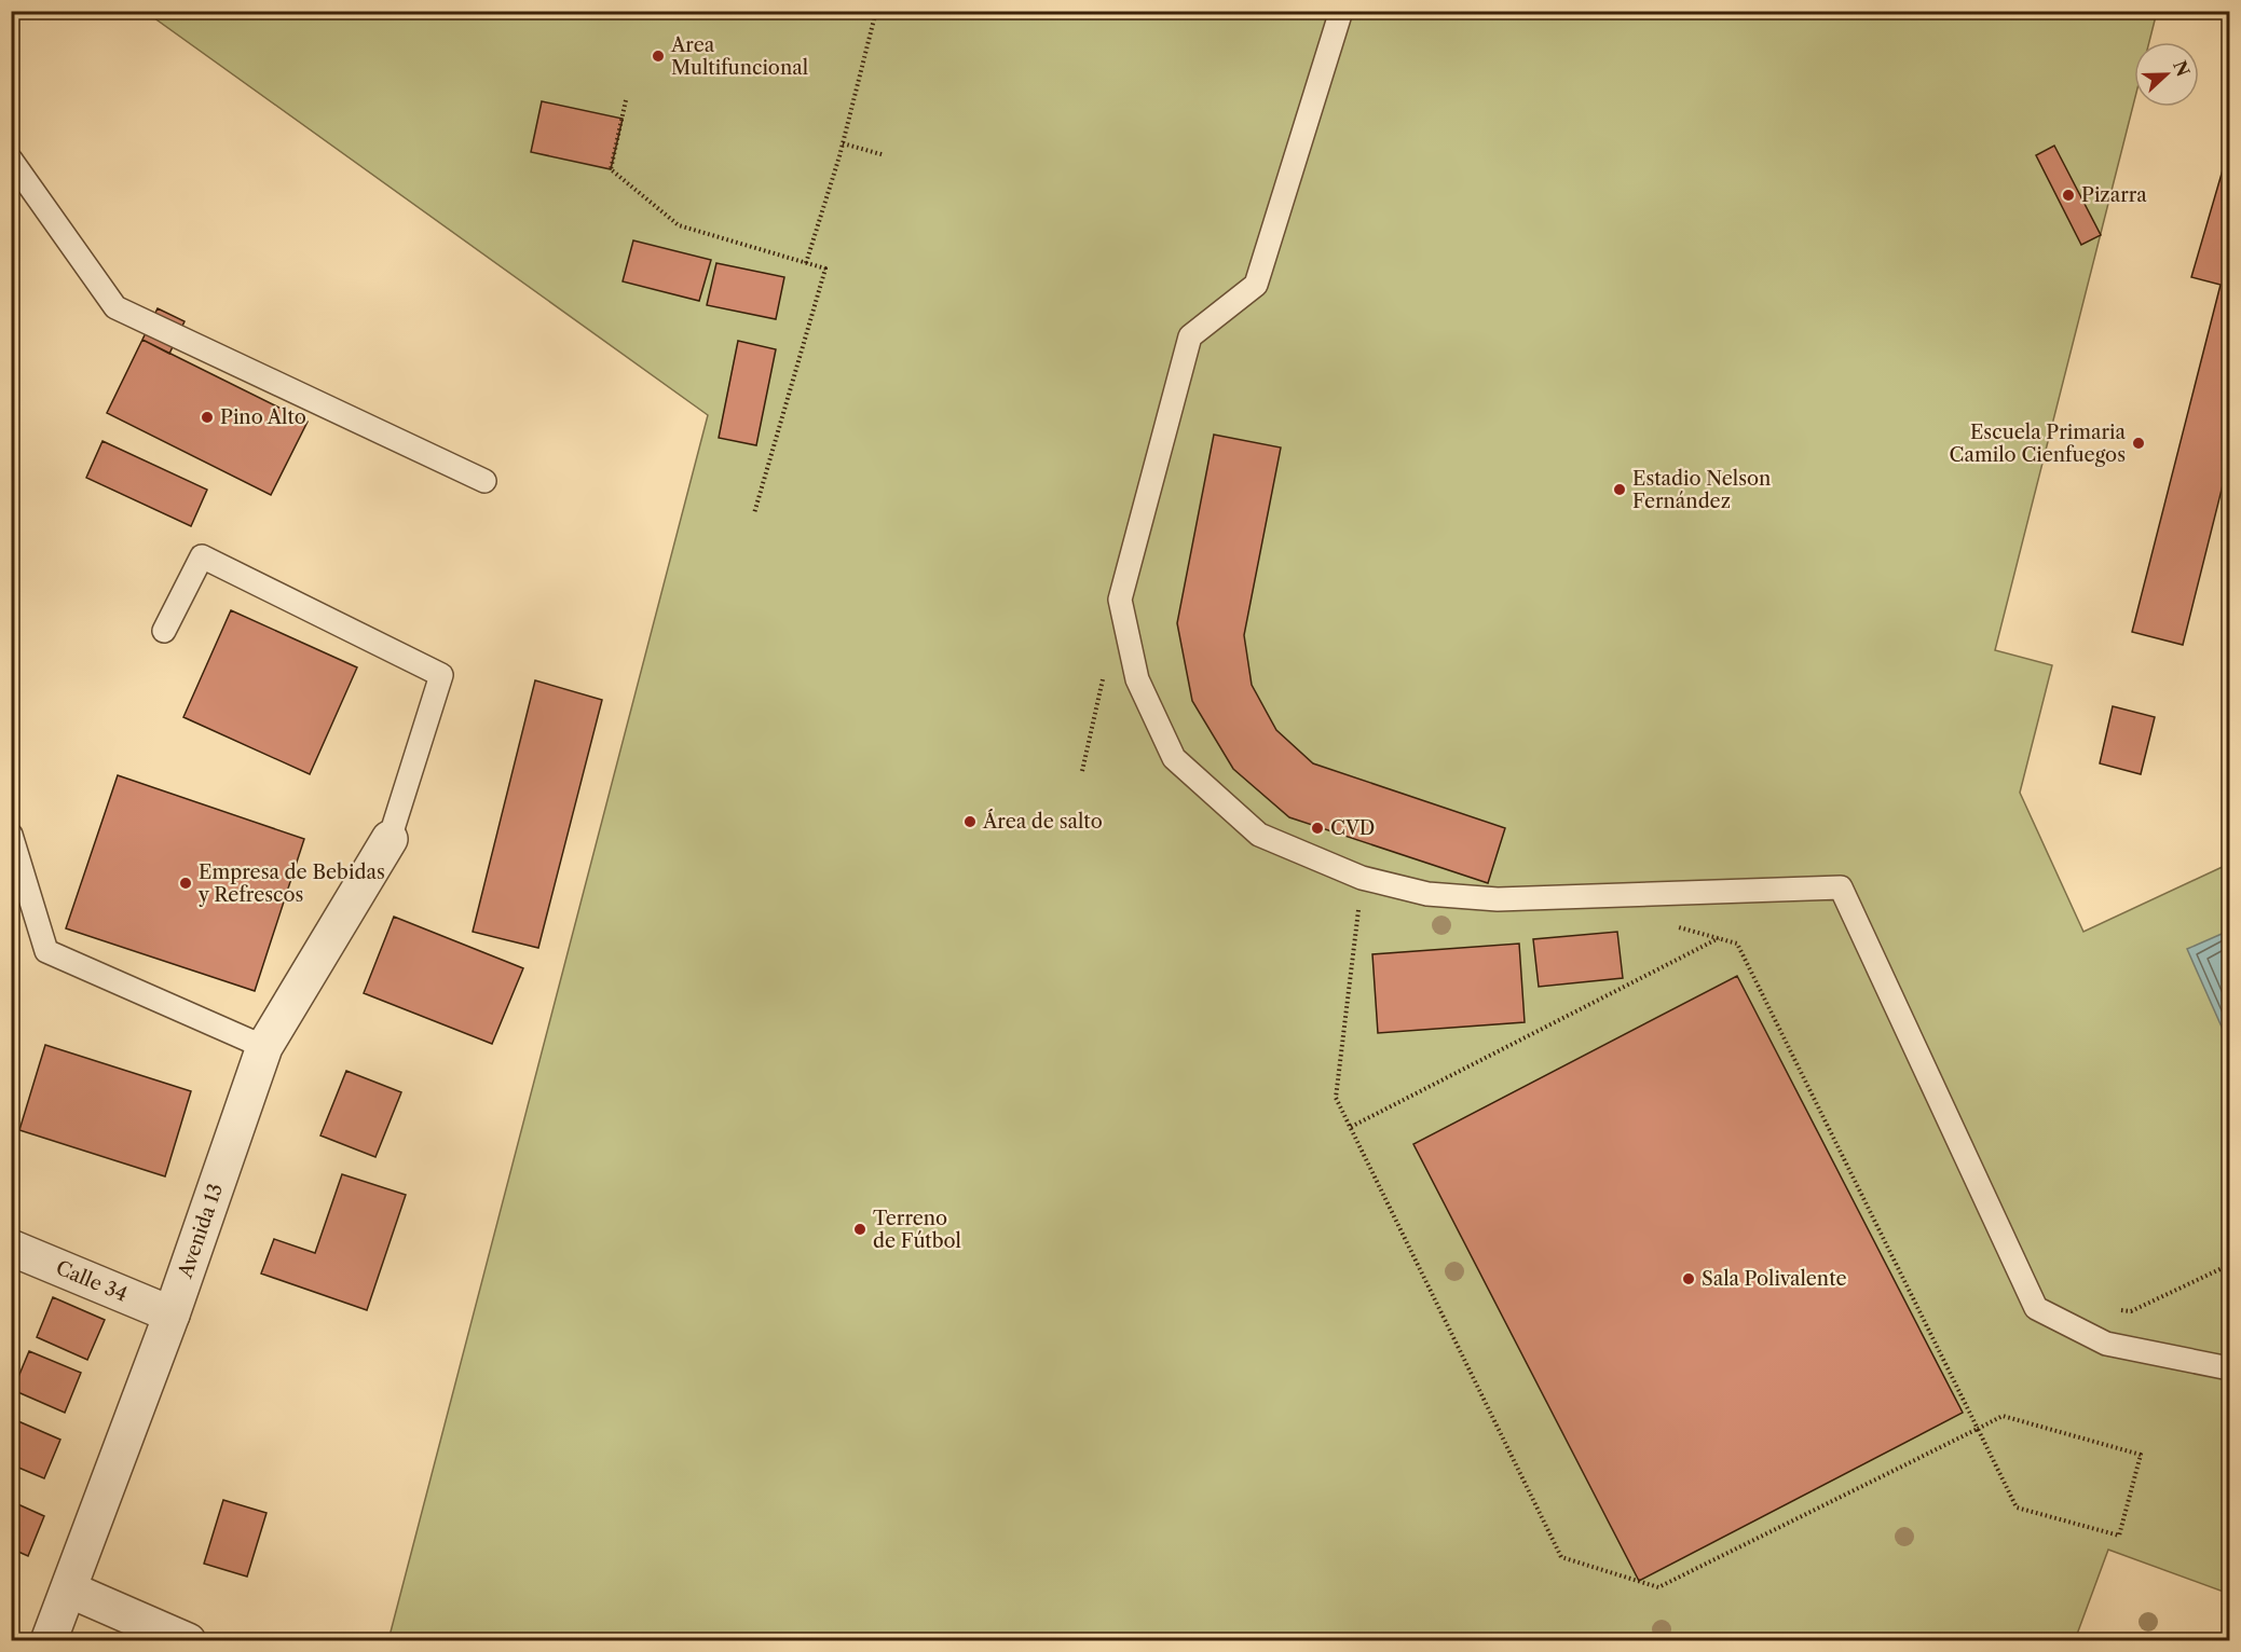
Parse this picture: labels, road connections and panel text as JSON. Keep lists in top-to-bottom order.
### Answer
{
  "streets": {
    "street": ["Avenida 13", "Calle 34"]
  },
  "crossings": [
    ["Avenida 13", "Calle 34"]
  ],
  "places": [
    "Area Multifuncional",
    "Pizarra",
    "Pino Alto",
    "Escuela Primaria Camilo Cienfuegos",
    "Estadio Nelson Fernández",
    "Área de salto",
    "CVD",
    "Empresa de Bebidas y Refrescos",
    "Terreno de Fútbol",
    "Sala Polivalente"
  ],
  "north": "right"
}
